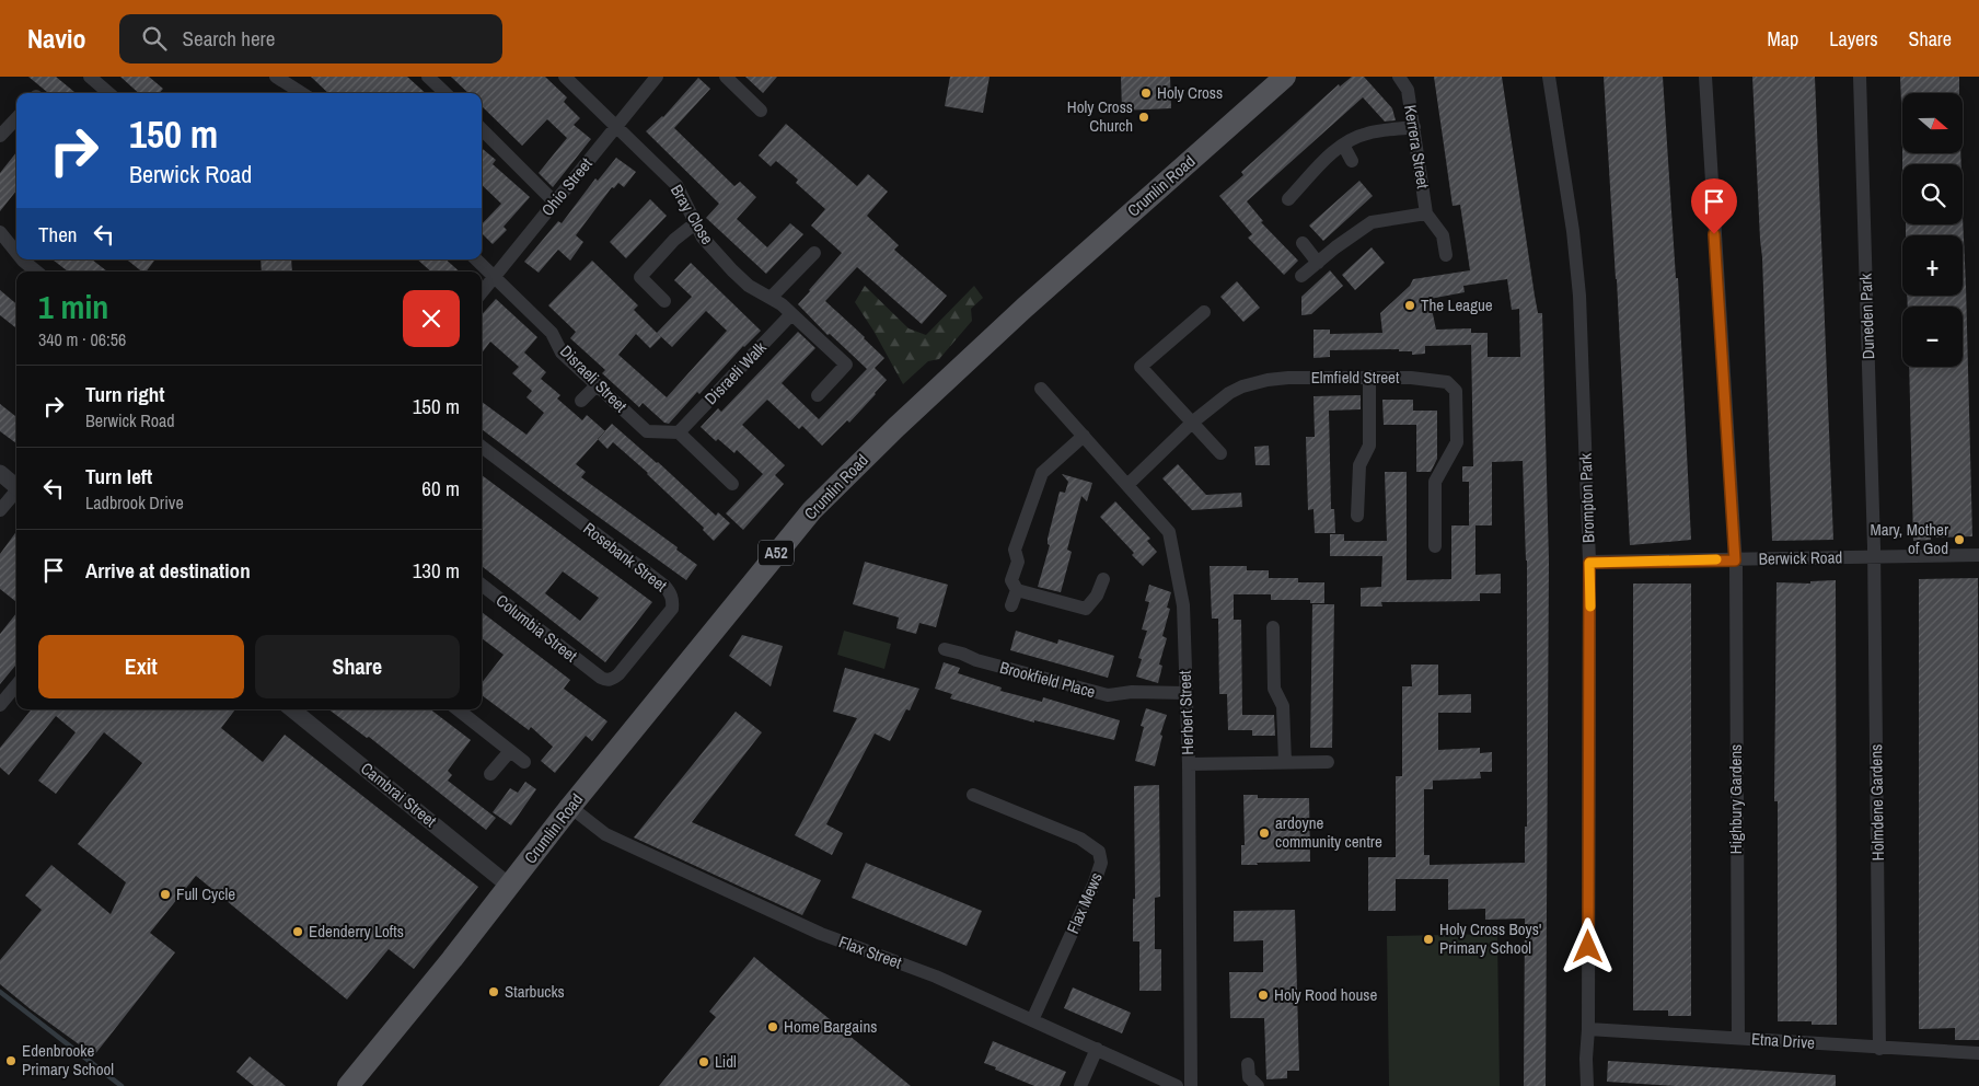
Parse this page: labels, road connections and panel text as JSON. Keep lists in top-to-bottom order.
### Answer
{
  "streets": {
    "main road": ["Crumlin Road", "A52"],
    "street": [
      "Kerrera Street",
      "Ohio Street",
      "Bray Close",
      "Duneden Park",
      "Disraeli Walk",
      "Elmfield Street",
      "Disraeli Street",
      "Brompton Park",
      "Rosebank Street",
      "Berwick Road",
      "Columbia Street",
      "Brookfield Place",
      "Herbert Street",
      "Cambrai Street",
      "Highbury Gardens",
      "Holmdene Gardens",
      "Flax Mews",
      "Flax Street",
      "Etna Drive"
    ]
  },
  "crossings": [
    ["Crumlin Road", "Cambrai Street"],
    ["Crumlin Road", "Flax Street"],
    ["Ohio Street", "Bray Close"],
    ["Ohio Street", "Disraeli Street"],
    ["Bray Close", "Disraeli Walk"],
    ["Duneden Park", "Berwick Road"],
    ["Duneden Park", "Holmdene Gardens"],
    ["Disraeli Walk", "Disraeli Street"],
    ["Elmfield Street", "Herbert Street"],
    ["Brompton Park", "Berwick Road"],
    ["Brompton Park", "Etna Drive"],
    ["Rosebank Street", "Columbia Street"],
    ["Berwick Road", "Highbury Gardens"],
    ["Berwick Road", "Holmdene Gardens"],
    ["Brookfield Place", "Herbert Street"],
    ["Highbury Gardens", "Etna Drive"],
    ["Holmdene Gardens", "Etna Drive"],
    ["Flax Mews", "Flax Street"]
  ],
  "places": [
    "Holy Cross",
    "Holy Cross Church",
    "The League",
    "Mary, Mother of God",
    "ardoyne community centre",
    "Full Cycle",
    "Edenderry Lofts",
    "Holy Cross Boys' Primary School",
    "Starbucks",
    "Holy Rood house",
    "Home Bargains",
    "Edenbrooke Primary School",
    "Lidl"
  ],
  "north": "right",
  "page": {
    "header": "Navio",
    "search": "Search here",
    "nav": ["Map", "Layers", "Share"],
    "map_buttons": ["+", "−"],
    "turn": ["150 m", "Berwick Road"],
    "then": "Then",
    "heading": ["1 min", "340 m · 06:56"],
    "list": [
      {
        "name": "Turn right",
        "note": "Berwick Road",
        "value": "150 m"
      },
      {
        "name": "Turn left",
        "note": "Ladbrook Drive",
        "value": "60 m"
      },
      {
        "name": "Arrive at destination",
        "value": "130 m"
      }
    ],
    "buttons": ["Exit", "Share"]
  }
}
